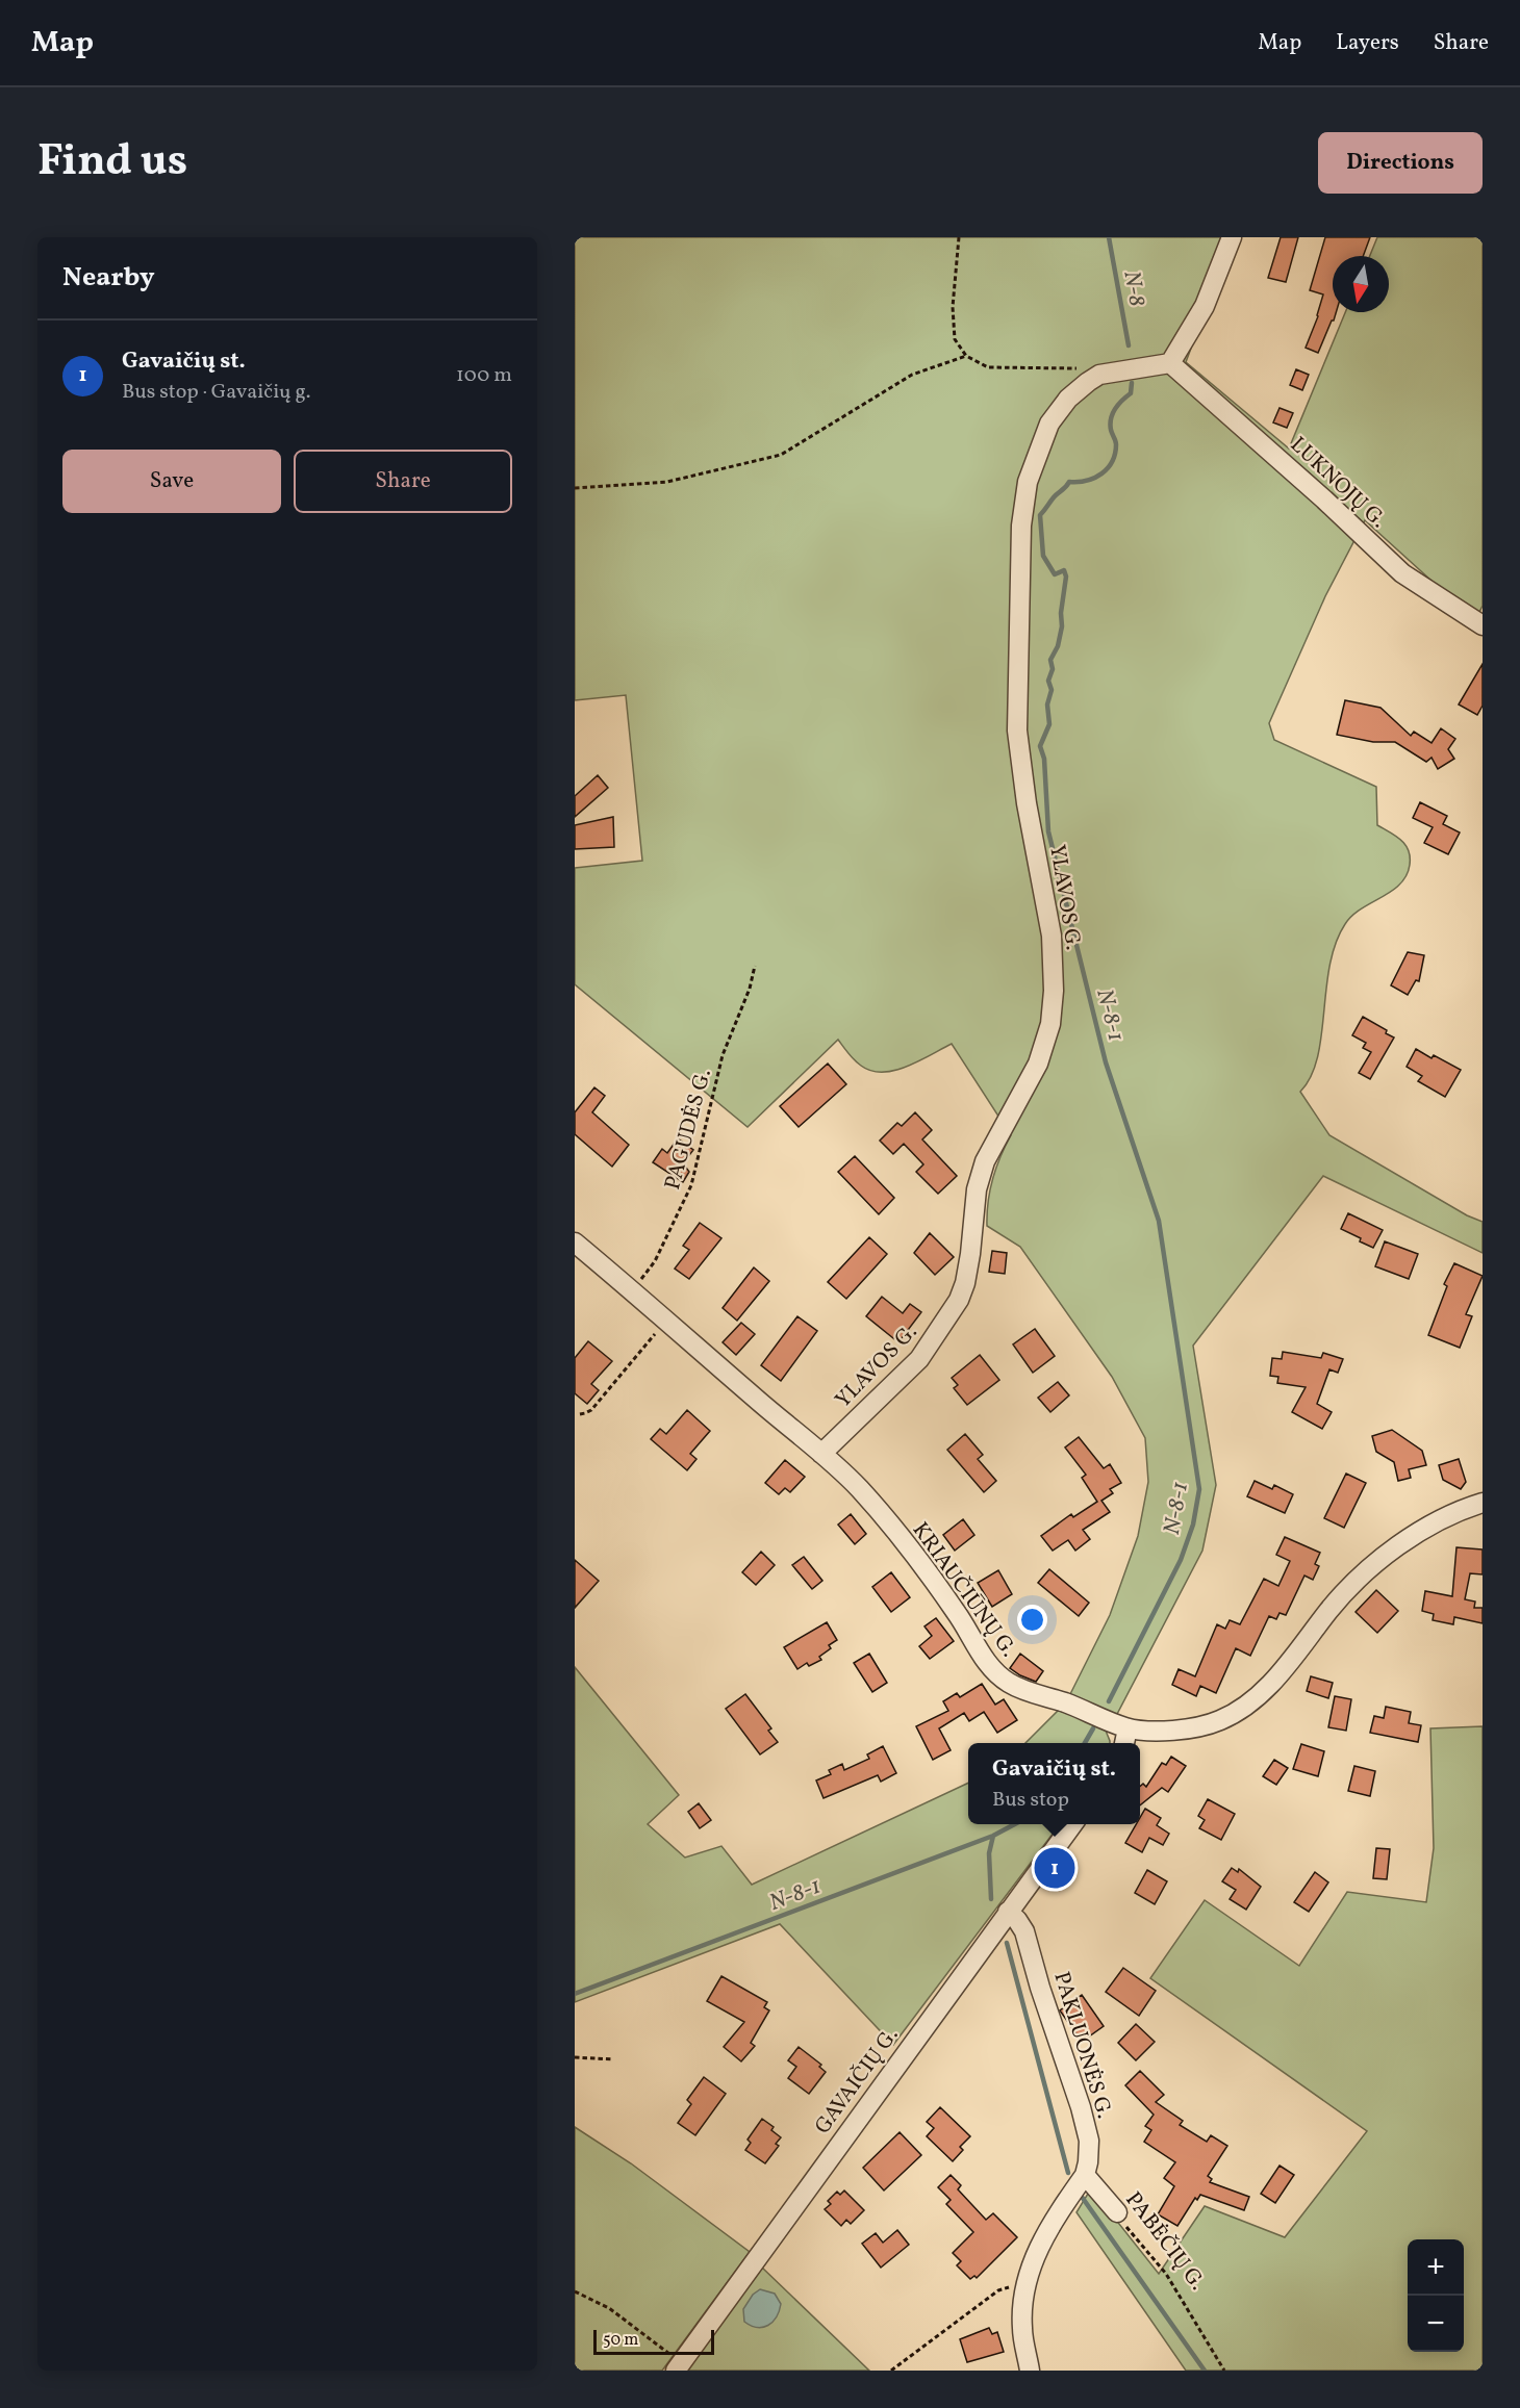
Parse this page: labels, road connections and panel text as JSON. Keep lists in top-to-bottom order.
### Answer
{
  "streets": {
    "street": [
      "LUKNOJŲ G.",
      "YLAVOS G.",
      "KRIAUČIŪNŲ G.",
      "PAKLUONĖS G.",
      "GAVAIČIŲ G.",
      "PABĖČIŲ G."
    ],
    "path": ["PAGUDĖS G."]
  },
  "crossings": [
    ["LUKNOJŲ G.", "YLAVOS G."],
    ["YLAVOS G.", "KRIAUČIŪNŲ G."],
    ["PAGUDĖS G.", "KRIAUČIŪNŲ G."],
    ["PAKLUONĖS G.", "GAVAIČIŲ G."],
    ["PAKLUONĖS G.", "PABĖČIŲ G."]
  ],
  "water": ["N-8", "N-8-1"],
  "scale_bar": "50 m",
  "north": "bottom",
  "page": {
    "header": "Map",
    "nav": ["Map", "Layers", "Share"],
    "title": "Find us",
    "buttons": [
      "Directions",
      ["Save", "Share"]
    ],
    "heading": "Nearby",
    "list": [
      {
        "mark": "1",
        "name": "Gavaičių st.",
        "note": "Bus stop · Gavaičių g.",
        "value": "100 m"
      }
    ],
    "popup": ["Gavaičių st.", "Bus stop"],
    "pins": "1",
    "map_buttons": ["+", "−"],
    "scale": "50 m"
  }
}
